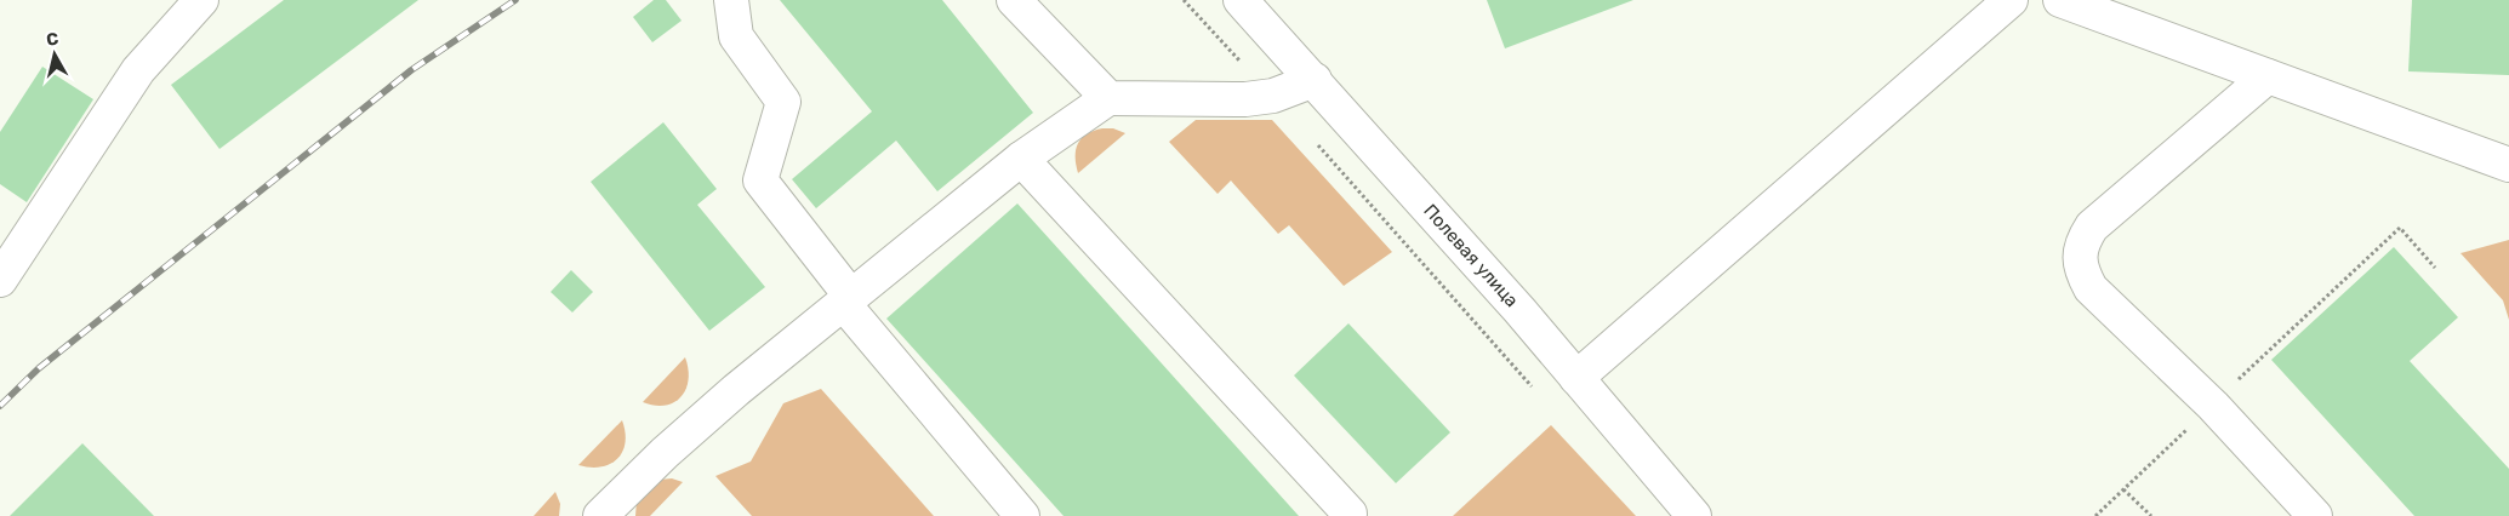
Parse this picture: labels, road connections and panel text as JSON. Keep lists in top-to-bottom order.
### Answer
{
  "streets": {
    "street": ["Полевая улица"]
  },
  "north": "top"
}
